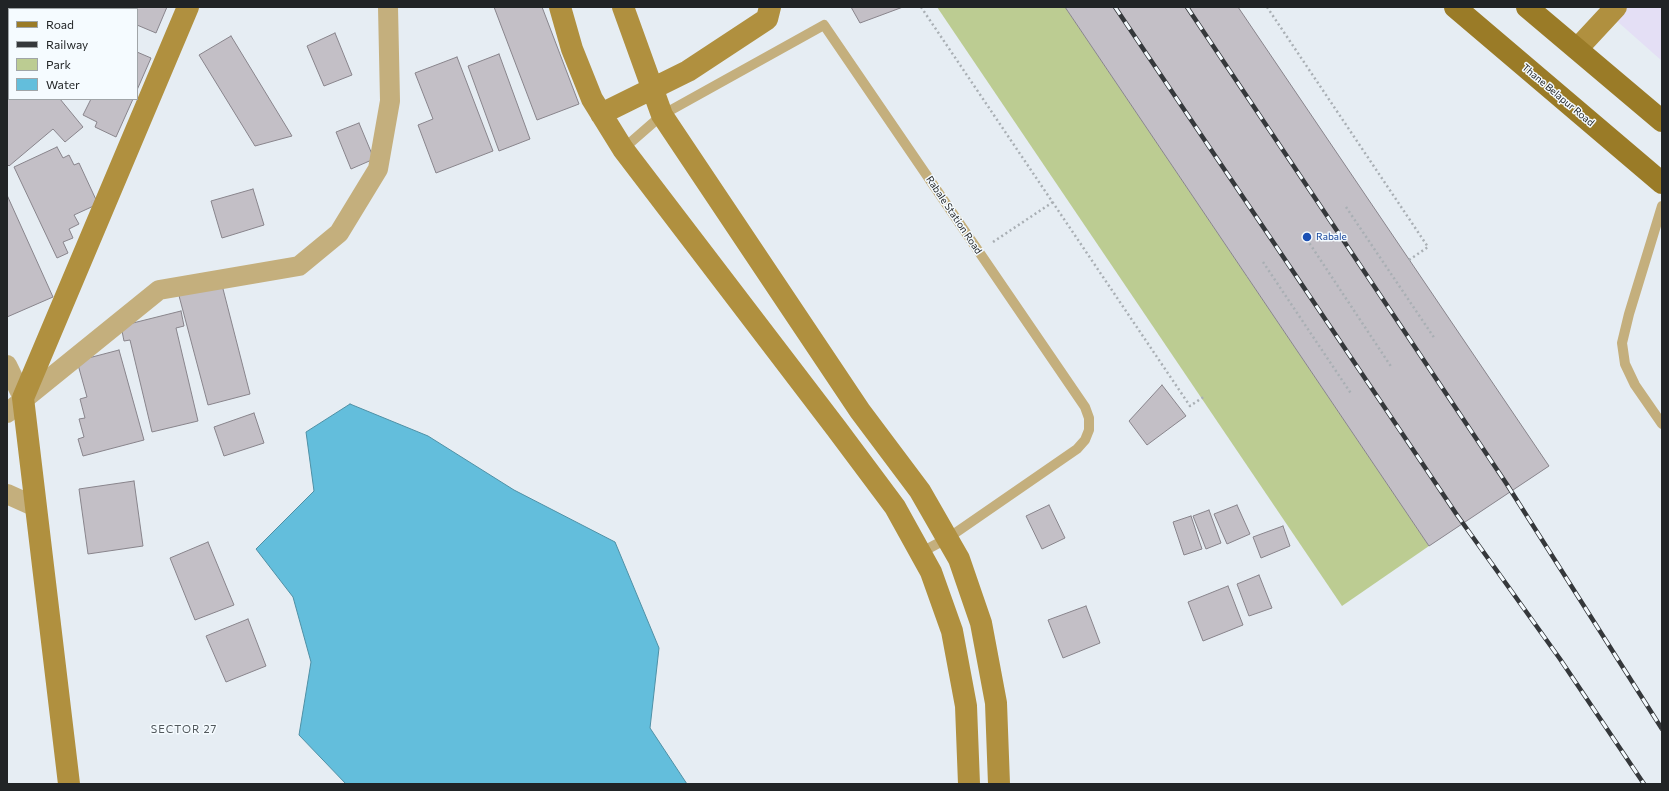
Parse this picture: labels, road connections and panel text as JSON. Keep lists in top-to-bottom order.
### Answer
{
  "streets": {
    "main road": ["Thane Belapur Road"],
    "lane": ["Rabale Station Road"]
  },
  "districts": ["SECTOR 27"],
  "places": ["Rabale"],
  "legend": [
    "Road",
    "Railway",
    "Park",
    "Water"
  ]
}
